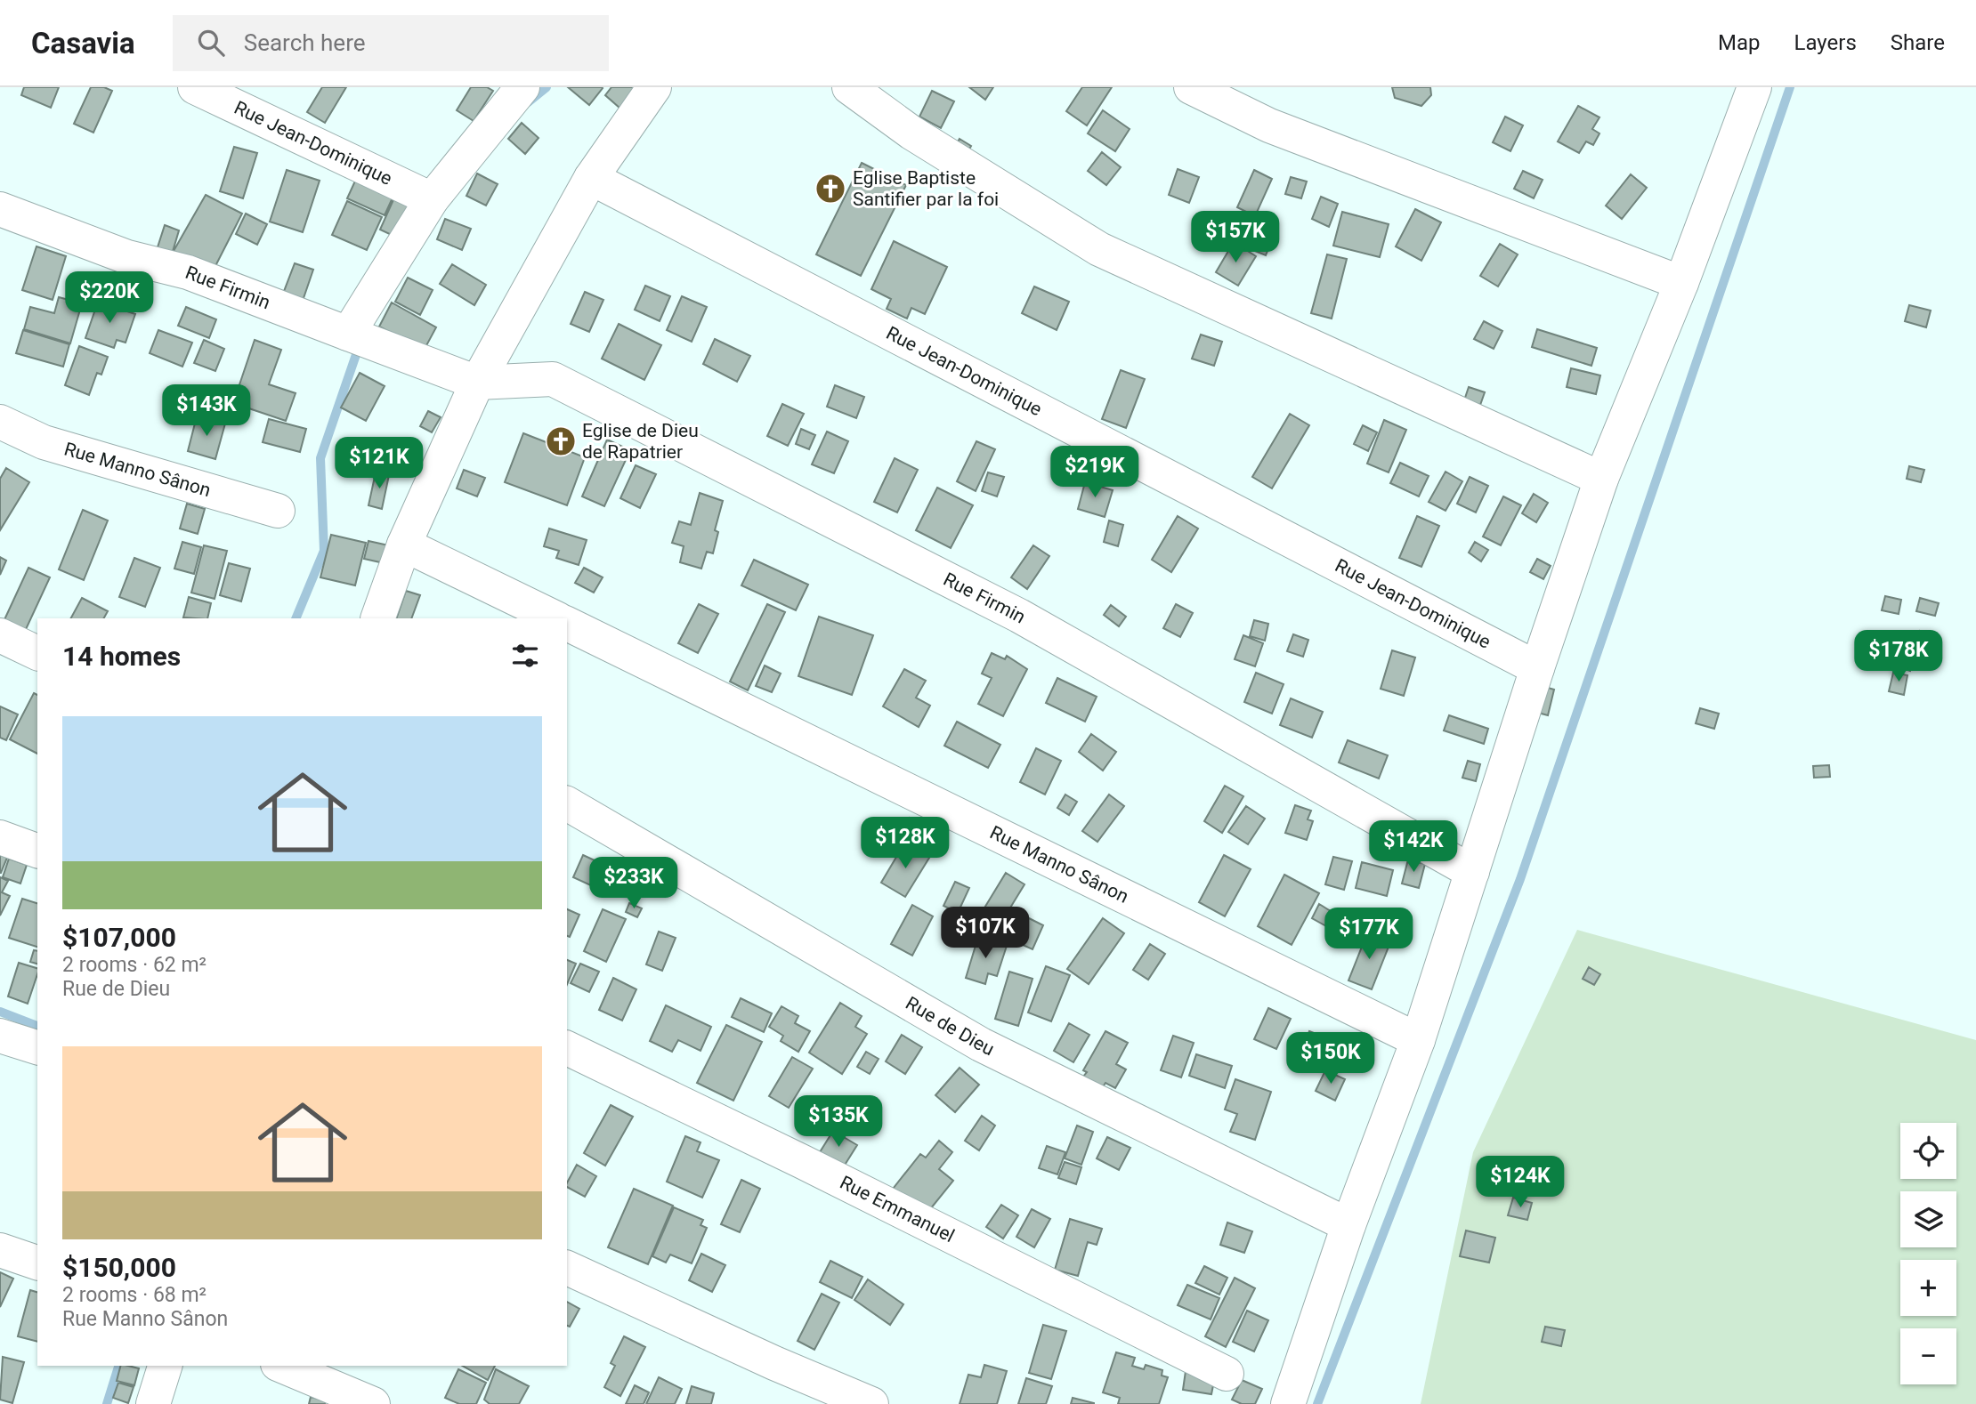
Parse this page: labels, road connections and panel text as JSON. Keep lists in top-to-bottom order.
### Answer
{
  "streets": {
    "street": [
      "Rue Jean-Dominique",
      "Rue Firmin",
      "Rue Manno Sânon",
      "Rue de Dieu",
      "Rue Emmanuel"
    ]
  },
  "places": {
    "church": ["Eglise Baptiste Santifier par la foi", "Eglise de Dieu de Rapatrier"]
  },
  "page": {
    "header": "Casavia",
    "search": "Search here",
    "nav": ["Map", "Layers", "Share"],
    "price": [
      "$157K",
      "$220K",
      "$143K",
      "$121K",
      "$219K",
      "$178K",
      "$128K",
      "$142K",
      "$233K",
      "$107K",
      "$177K",
      "$150K",
      "$135K",
      "$124K"
    ],
    "heading": "14 homes",
    "list": [
      {
        "name": "$107,000",
        "note": "2 rooms · 62 m² · Rue de Dieu"
      },
      {
        "name": "$150,000",
        "note": "2 rooms · 68 m² · Rue Manno Sânon"
      }
    ],
    "map_buttons": ["+", "−"]
  }
}
